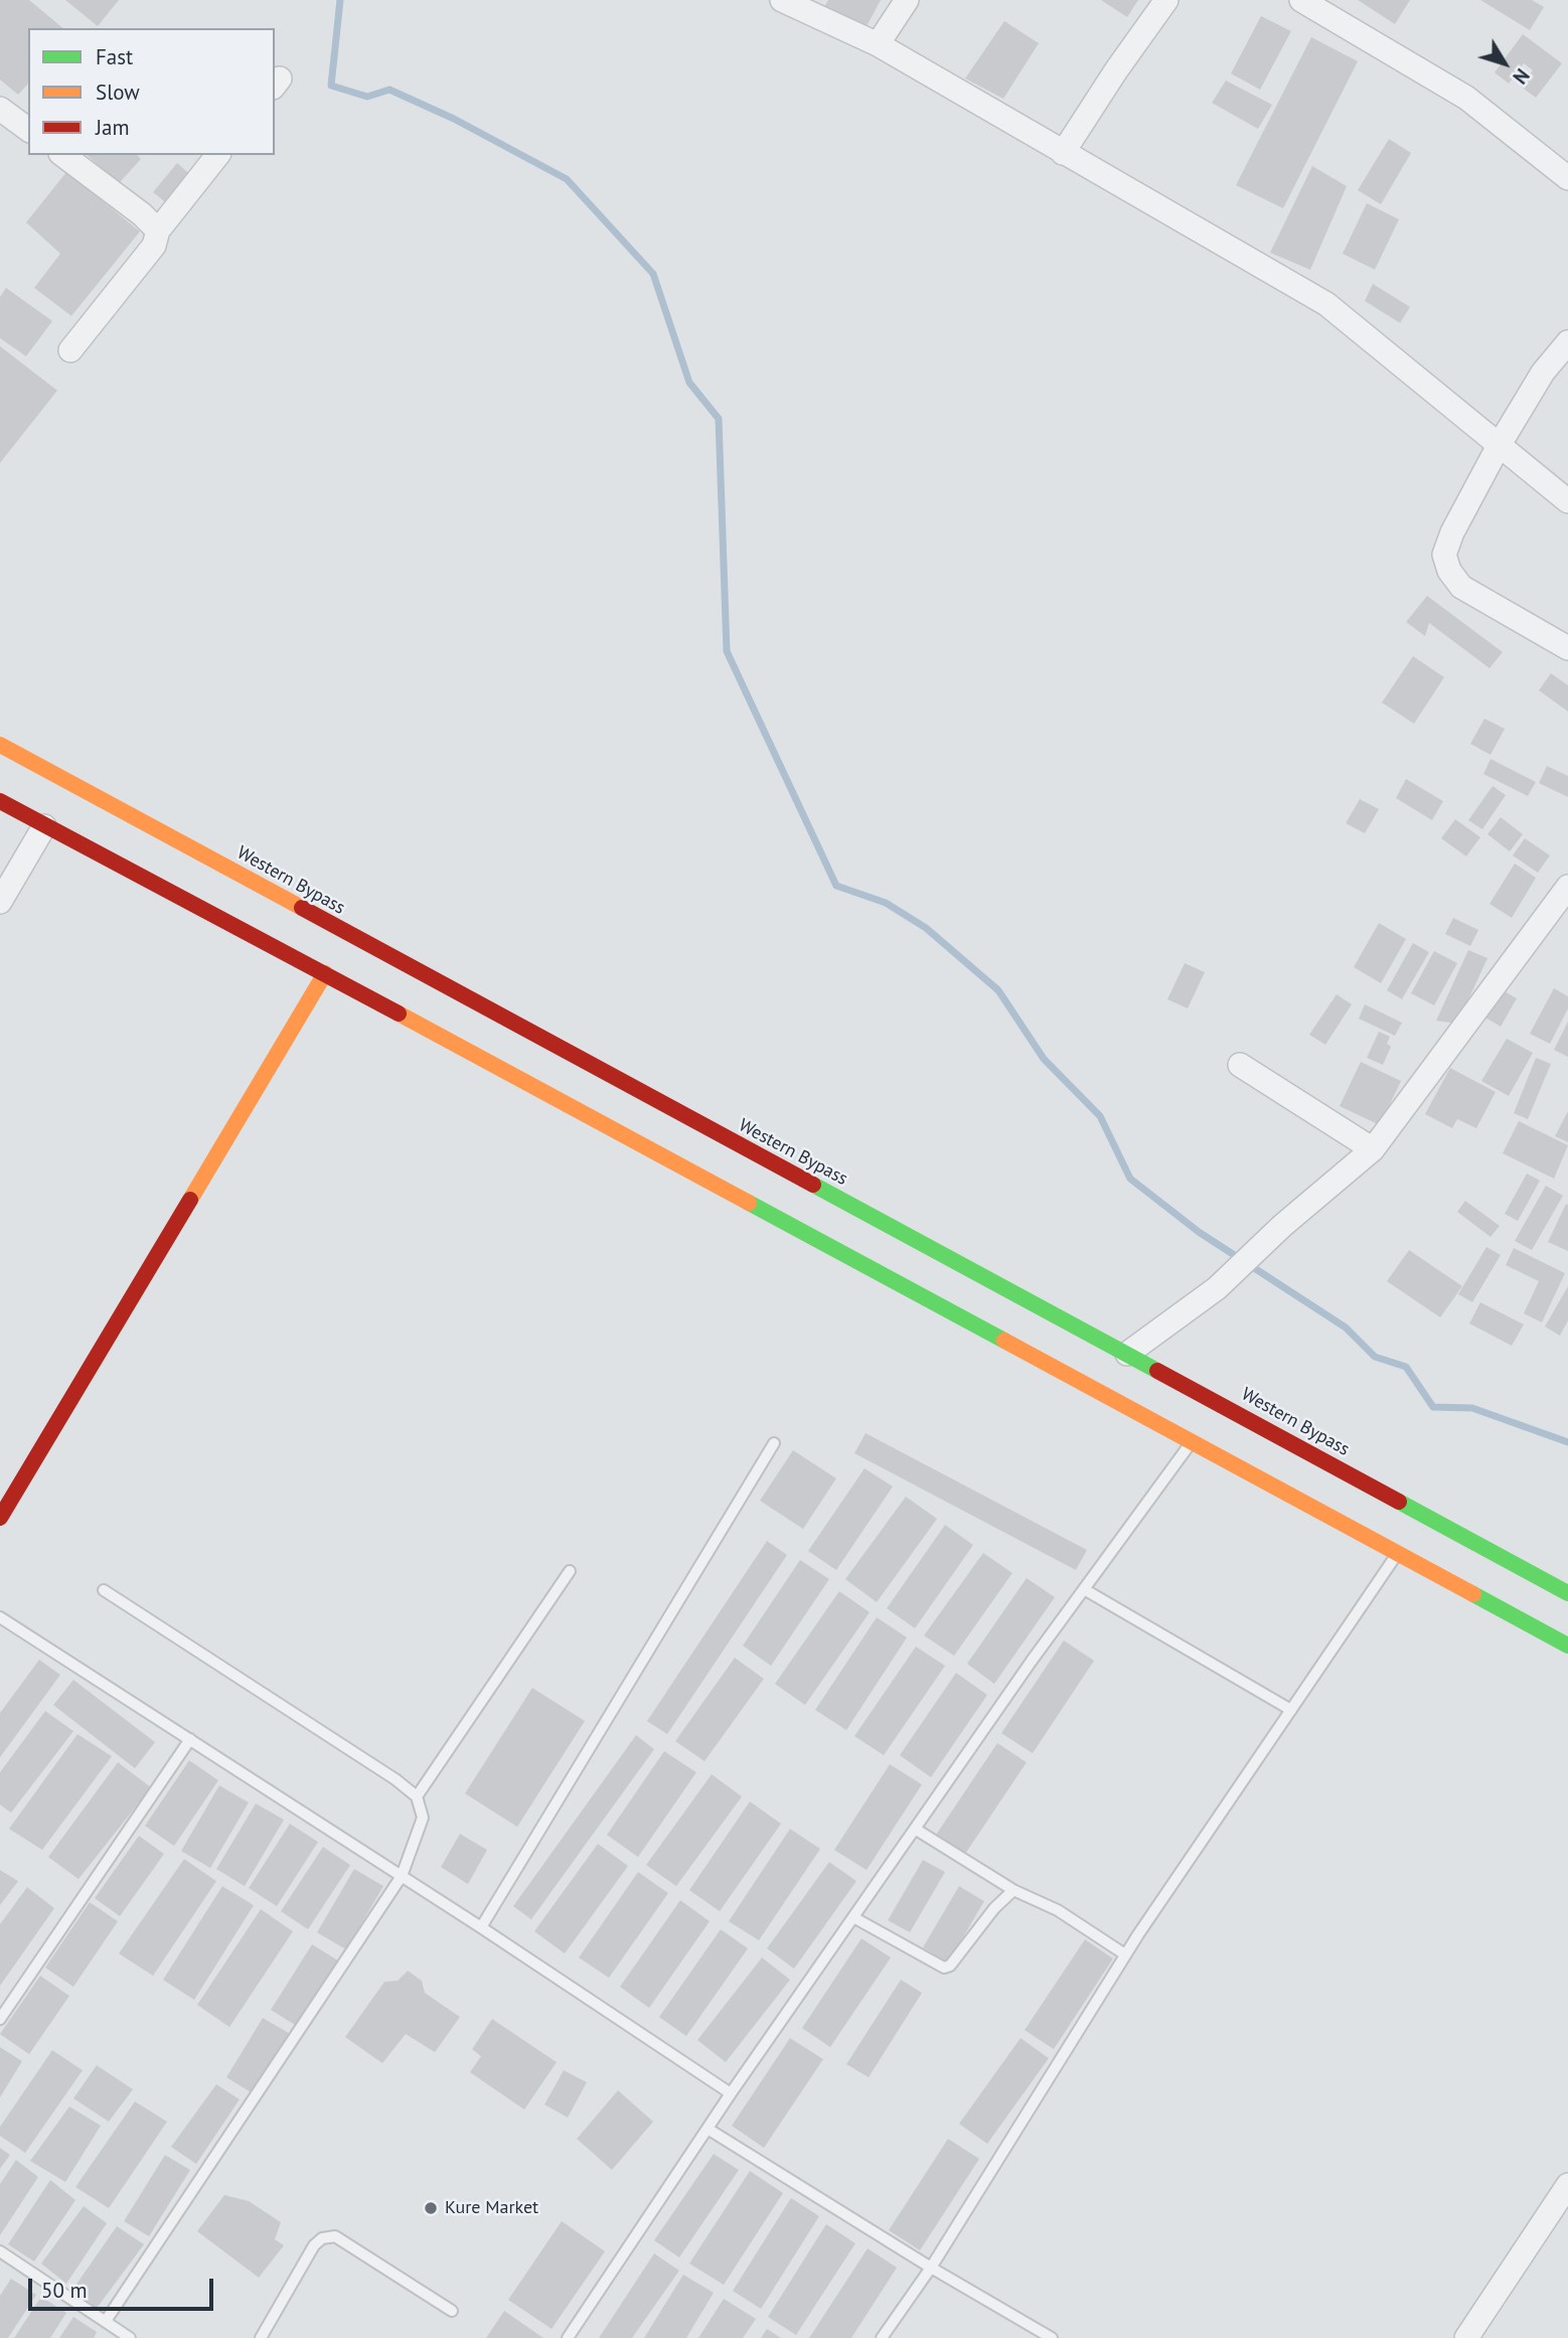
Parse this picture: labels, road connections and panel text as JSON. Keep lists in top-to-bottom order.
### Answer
{
  "streets": {
    "main road": ["Western Bypass"]
  },
  "places": ["Kure Market"],
  "legend": ["Fast", "Slow", "Jam"],
  "scale_bar": "50 m",
  "north": "bottom right"
}
